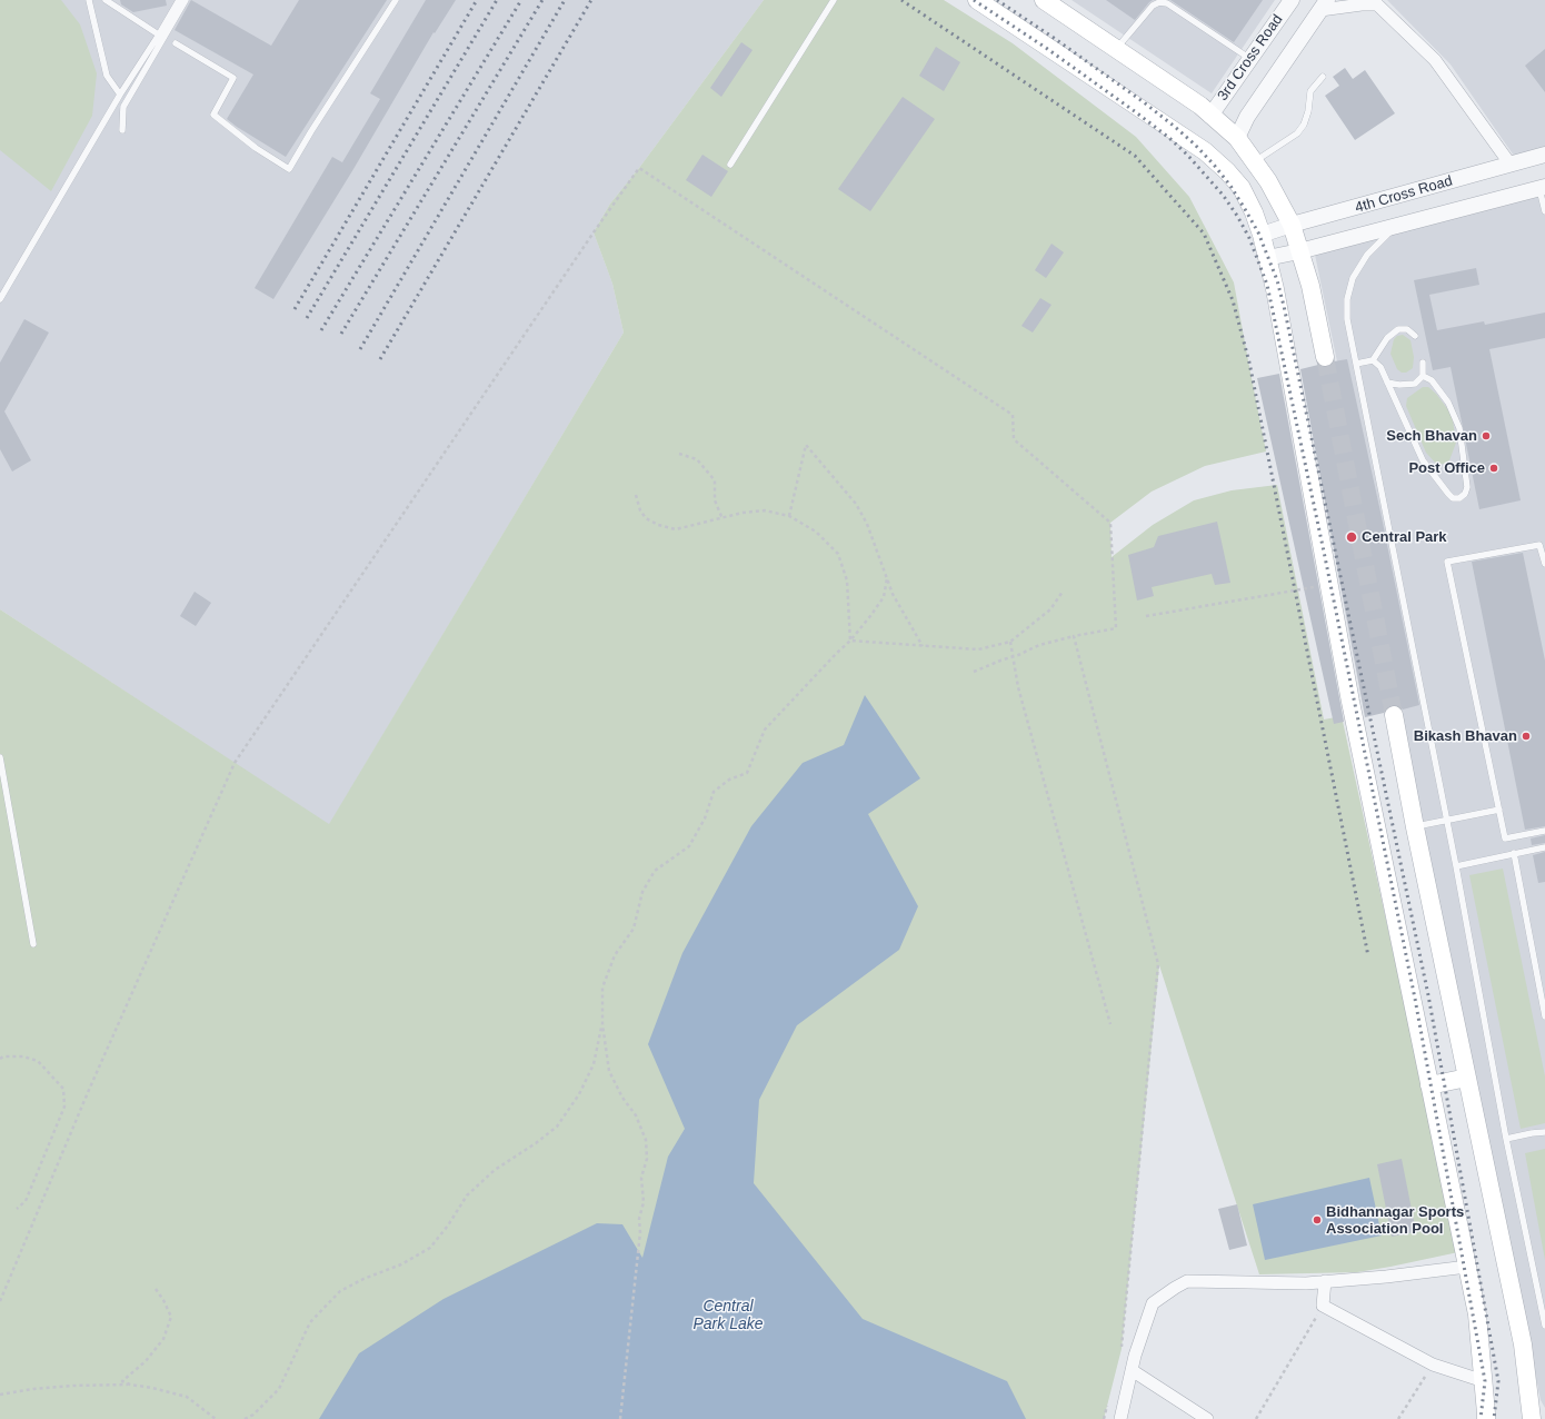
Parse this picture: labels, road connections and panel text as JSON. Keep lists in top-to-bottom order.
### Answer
{
  "streets": {
    "street": ["3rd Cross Road", "4th Cross Road"]
  },
  "water": ["Central Park Lake"],
  "places": [
    "Sech Bhavan",
    "Post Office",
    "Central Park",
    "Bikash Bhavan",
    "Bidhannagar Sports Association Pool"
  ]
}
